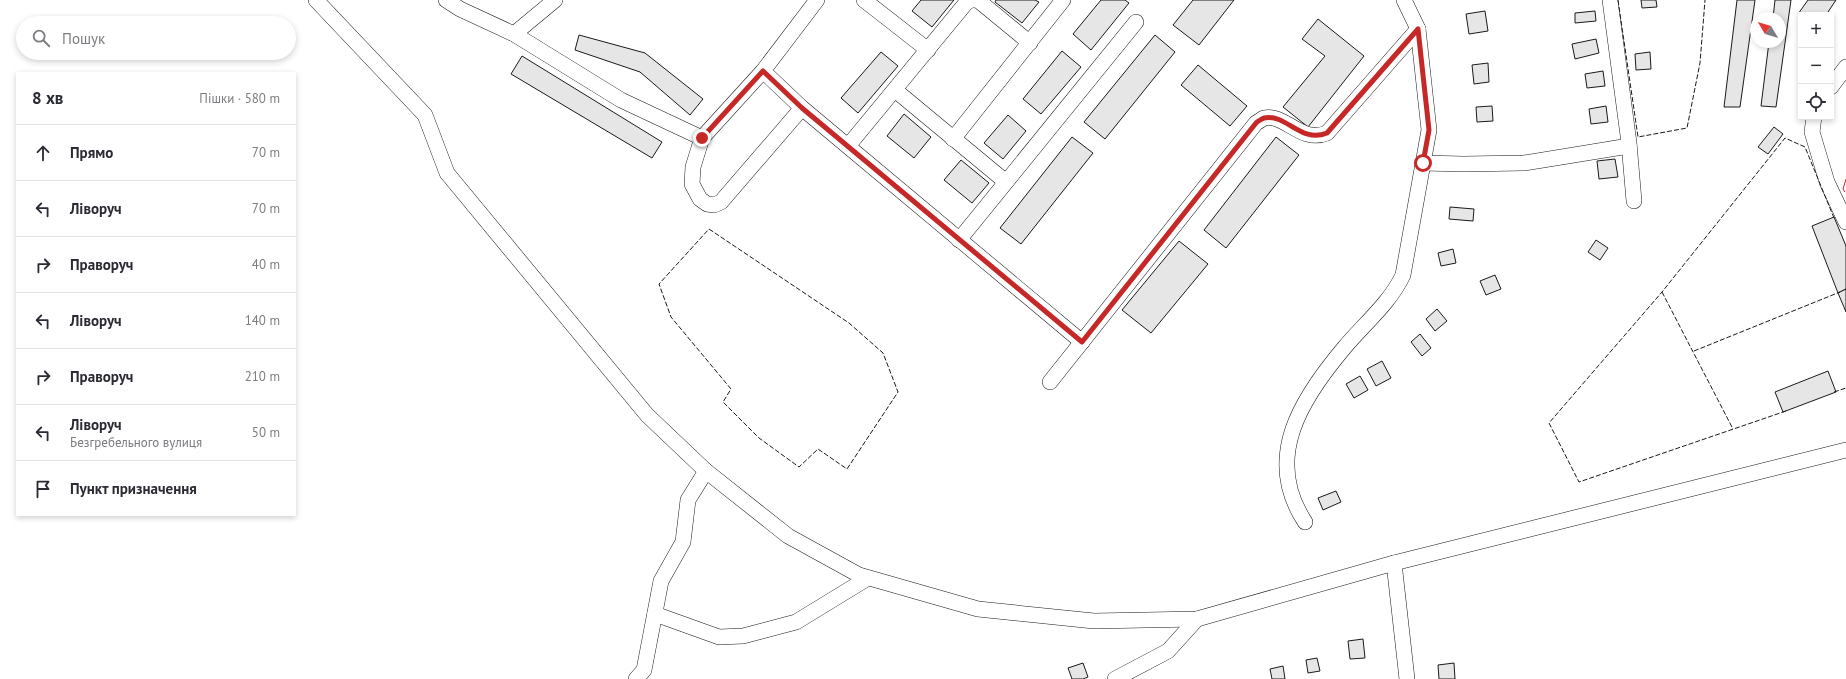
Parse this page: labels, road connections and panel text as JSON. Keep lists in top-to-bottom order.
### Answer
{
  "north": "top left",
  "page": {
    "map_buttons": ["+", "−"],
    "search": "Пошук",
    "heading": ["8 хв", "Пішки · 580 m"],
    "list": [
      ["Прямо", "70 m"],
      ["Ліворуч", "70 m"],
      ["Праворуч", "40 m"],
      ["Ліворуч", "140 m"],
      ["Праворуч", "210 m"],
      ["Ліворуч", "Безгребельного вулиця", "50 m"],
      "Пункт призначення"
    ]
  }
}
